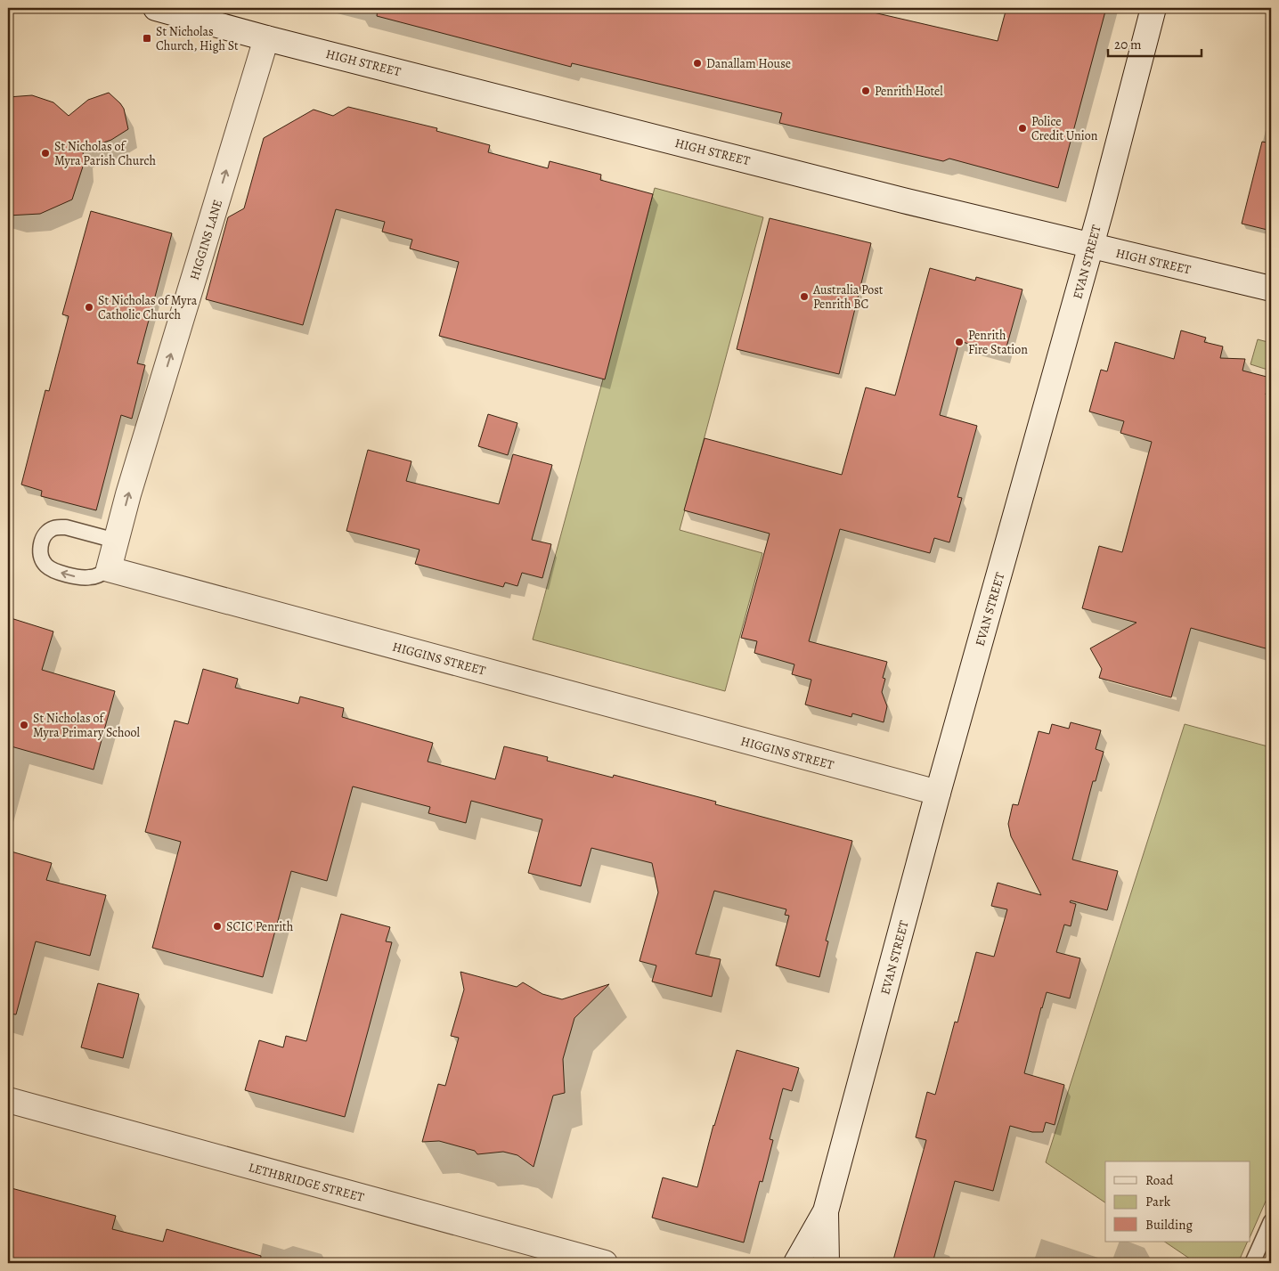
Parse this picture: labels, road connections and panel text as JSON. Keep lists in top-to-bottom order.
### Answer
{
  "streets": {
    "street": [
      "HIGH STREET",
      "HIGGINS LANE",
      "EVAN STREET",
      "HIGGINS STREET",
      "LETHBRIDGE STREET"
    ]
  },
  "crossings": [
    ["HIGH STREET", "HIGGINS LANE"],
    ["HIGH STREET", "EVAN STREET"],
    ["HIGGINS LANE", "HIGGINS STREET"],
    ["EVAN STREET", "HIGGINS STREET"]
  ],
  "one_way": ["HIGGINS LANE"],
  "places": {
    "transit": ["St Nicholas Church, High St"],
    "other": [
      "Danallam House",
      "Penrith Hotel",
      "Police Credit Union",
      "St Nicholas of Myra Parish Church",
      "Australia Post Penrith BC",
      "St Nicholas of Myra Catholic Church",
      "Penrith Fire Station",
      "St Nicholas of Myra Primary School",
      "SCIC Penrith"
    ]
  },
  "legend": ["Road", "Park", "Building"],
  "scale_bar": "20 m"
}
